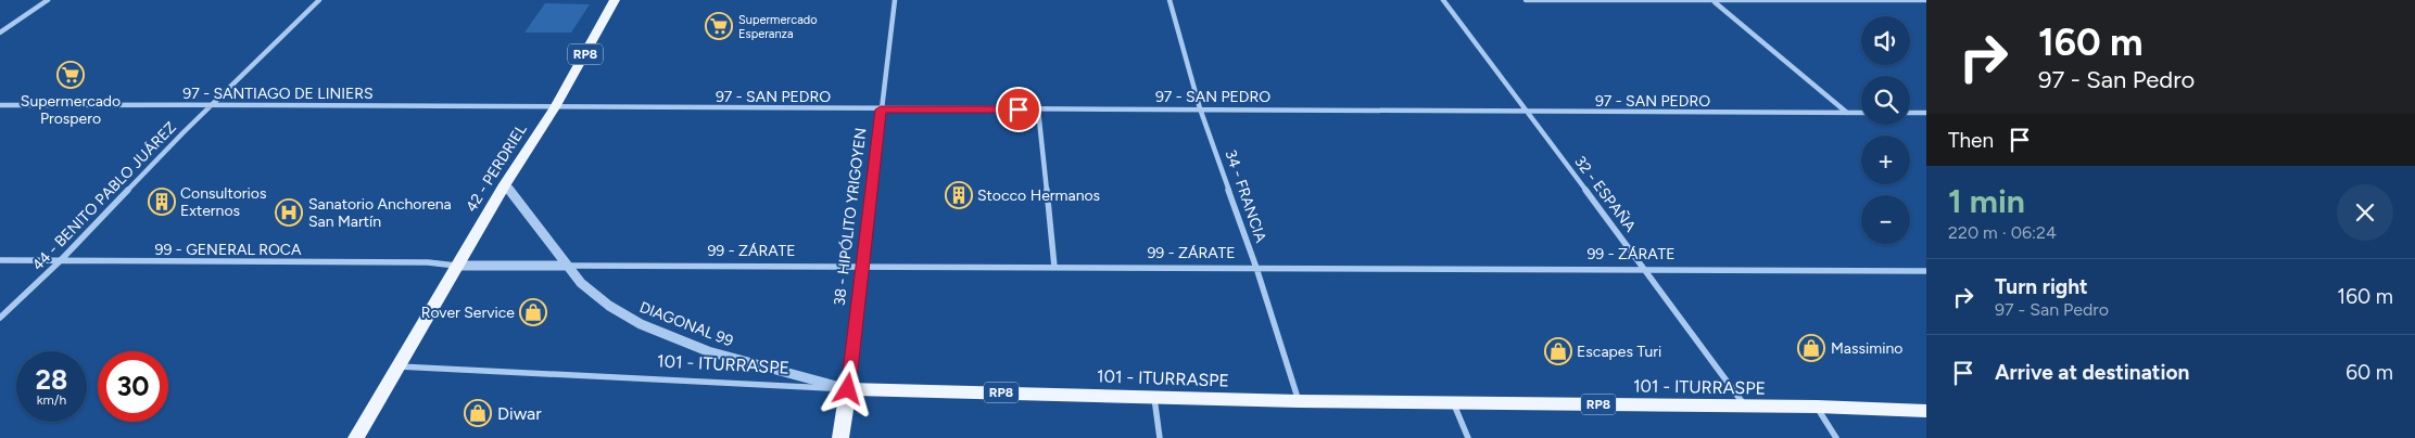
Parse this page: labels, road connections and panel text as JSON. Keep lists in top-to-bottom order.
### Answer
{
  "streets": {
    "main road": [
      "RP8",
      "42 - PERDRIEL",
      "38 - HIPÓLITO YRIGOYEN",
      "101 - ITURRASPE"
    ],
    "street": [
      "97 - SANTIAGO DE LINIERS",
      "97 - SAN PEDRO",
      "32 - ESPAÑA",
      "44 - BENITO PABLO JUÁREZ",
      "34 - FRANCIA",
      "99 - GENERAL ROCA",
      "99 - ZÁRATE",
      "DIAGONAL 99"
    ]
  },
  "crossings": [
    ["97 - SANTIAGO DE LINIERS", "97 - SAN PEDRO"],
    ["97 - SANTIAGO DE LINIERS", "42 - PERDRIEL"],
    ["97 - SANTIAGO DE LINIERS", "44 - BENITO PABLO JUÁREZ"],
    ["97 - SAN PEDRO", "42 - PERDRIEL"],
    ["97 - SAN PEDRO", "32 - ESPAÑA"],
    ["97 - SAN PEDRO", "34 - FRANCIA"],
    ["97 - SAN PEDRO", "38 - HIPÓLITO YRIGOYEN"],
    ["42 - PERDRIEL", "99 - GENERAL ROCA"],
    ["42 - PERDRIEL", "99 - ZÁRATE"],
    ["42 - PERDRIEL", "DIAGONAL 99"],
    ["42 - PERDRIEL", "101 - ITURRASPE"],
    ["32 - ESPAÑA", "99 - ZÁRATE"],
    ["32 - ESPAÑA", "101 - ITURRASPE"],
    ["44 - BENITO PABLO JUÁREZ", "99 - GENERAL ROCA"],
    ["34 - FRANCIA", "99 - ZÁRATE"],
    ["34 - FRANCIA", "101 - ITURRASPE"],
    ["38 - HIPÓLITO YRIGOYEN", "99 - ZÁRATE"],
    ["38 - HIPÓLITO YRIGOYEN", "DIAGONAL 99"],
    ["38 - HIPÓLITO YRIGOYEN", "101 - ITURRASPE"],
    ["99 - GENERAL ROCA", "99 - ZÁRATE"],
    ["99 - ZÁRATE", "DIAGONAL 99"],
    ["DIAGONAL 99", "101 - ITURRASPE"]
  ],
  "places": {
    "supermarket": ["Supermercado Esperanza", "Supermercado Prospero"],
    "building": ["Stocco Hermanos", "Consultorios Externos"],
    "hospital": ["Sanatorio Anchorena San Martín"],
    "shop": [
      "Rover Service",
      "Massimino",
      "Escapes Turi",
      "Diwar"
    ]
  },
  "page": {
    "turn": ["160 m", "97 - San Pedro"],
    "map_buttons": ["+", "−"],
    "then": "Then",
    "heading": ["1 min", "220 m · 06:24"],
    "list": [
      {
        "name": "Turn right",
        "note": "97 - San Pedro",
        "value": "160 m"
      },
      {
        "name": "Arrive at destination",
        "value": "60 m"
      }
    ],
    "speed": "28 km/h",
    "limit": "30"
  }
}
